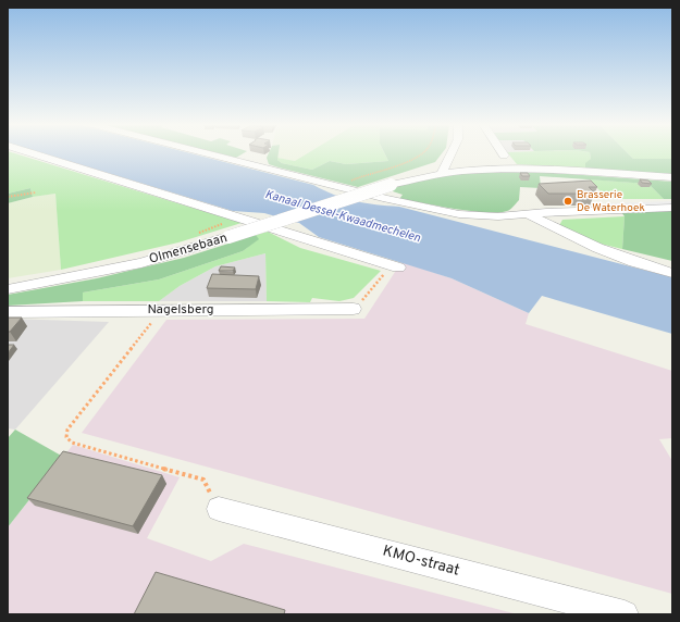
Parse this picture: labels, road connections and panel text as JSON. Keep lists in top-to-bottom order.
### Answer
{
  "streets": {
    "street": ["Olmensebaan", "Nagelsberg", "KMO-straat"]
  },
  "water": ["Kanaal Dessel-Kwaadmechelen"],
  "places": ["Brasserie De Waterhoek"]
}
